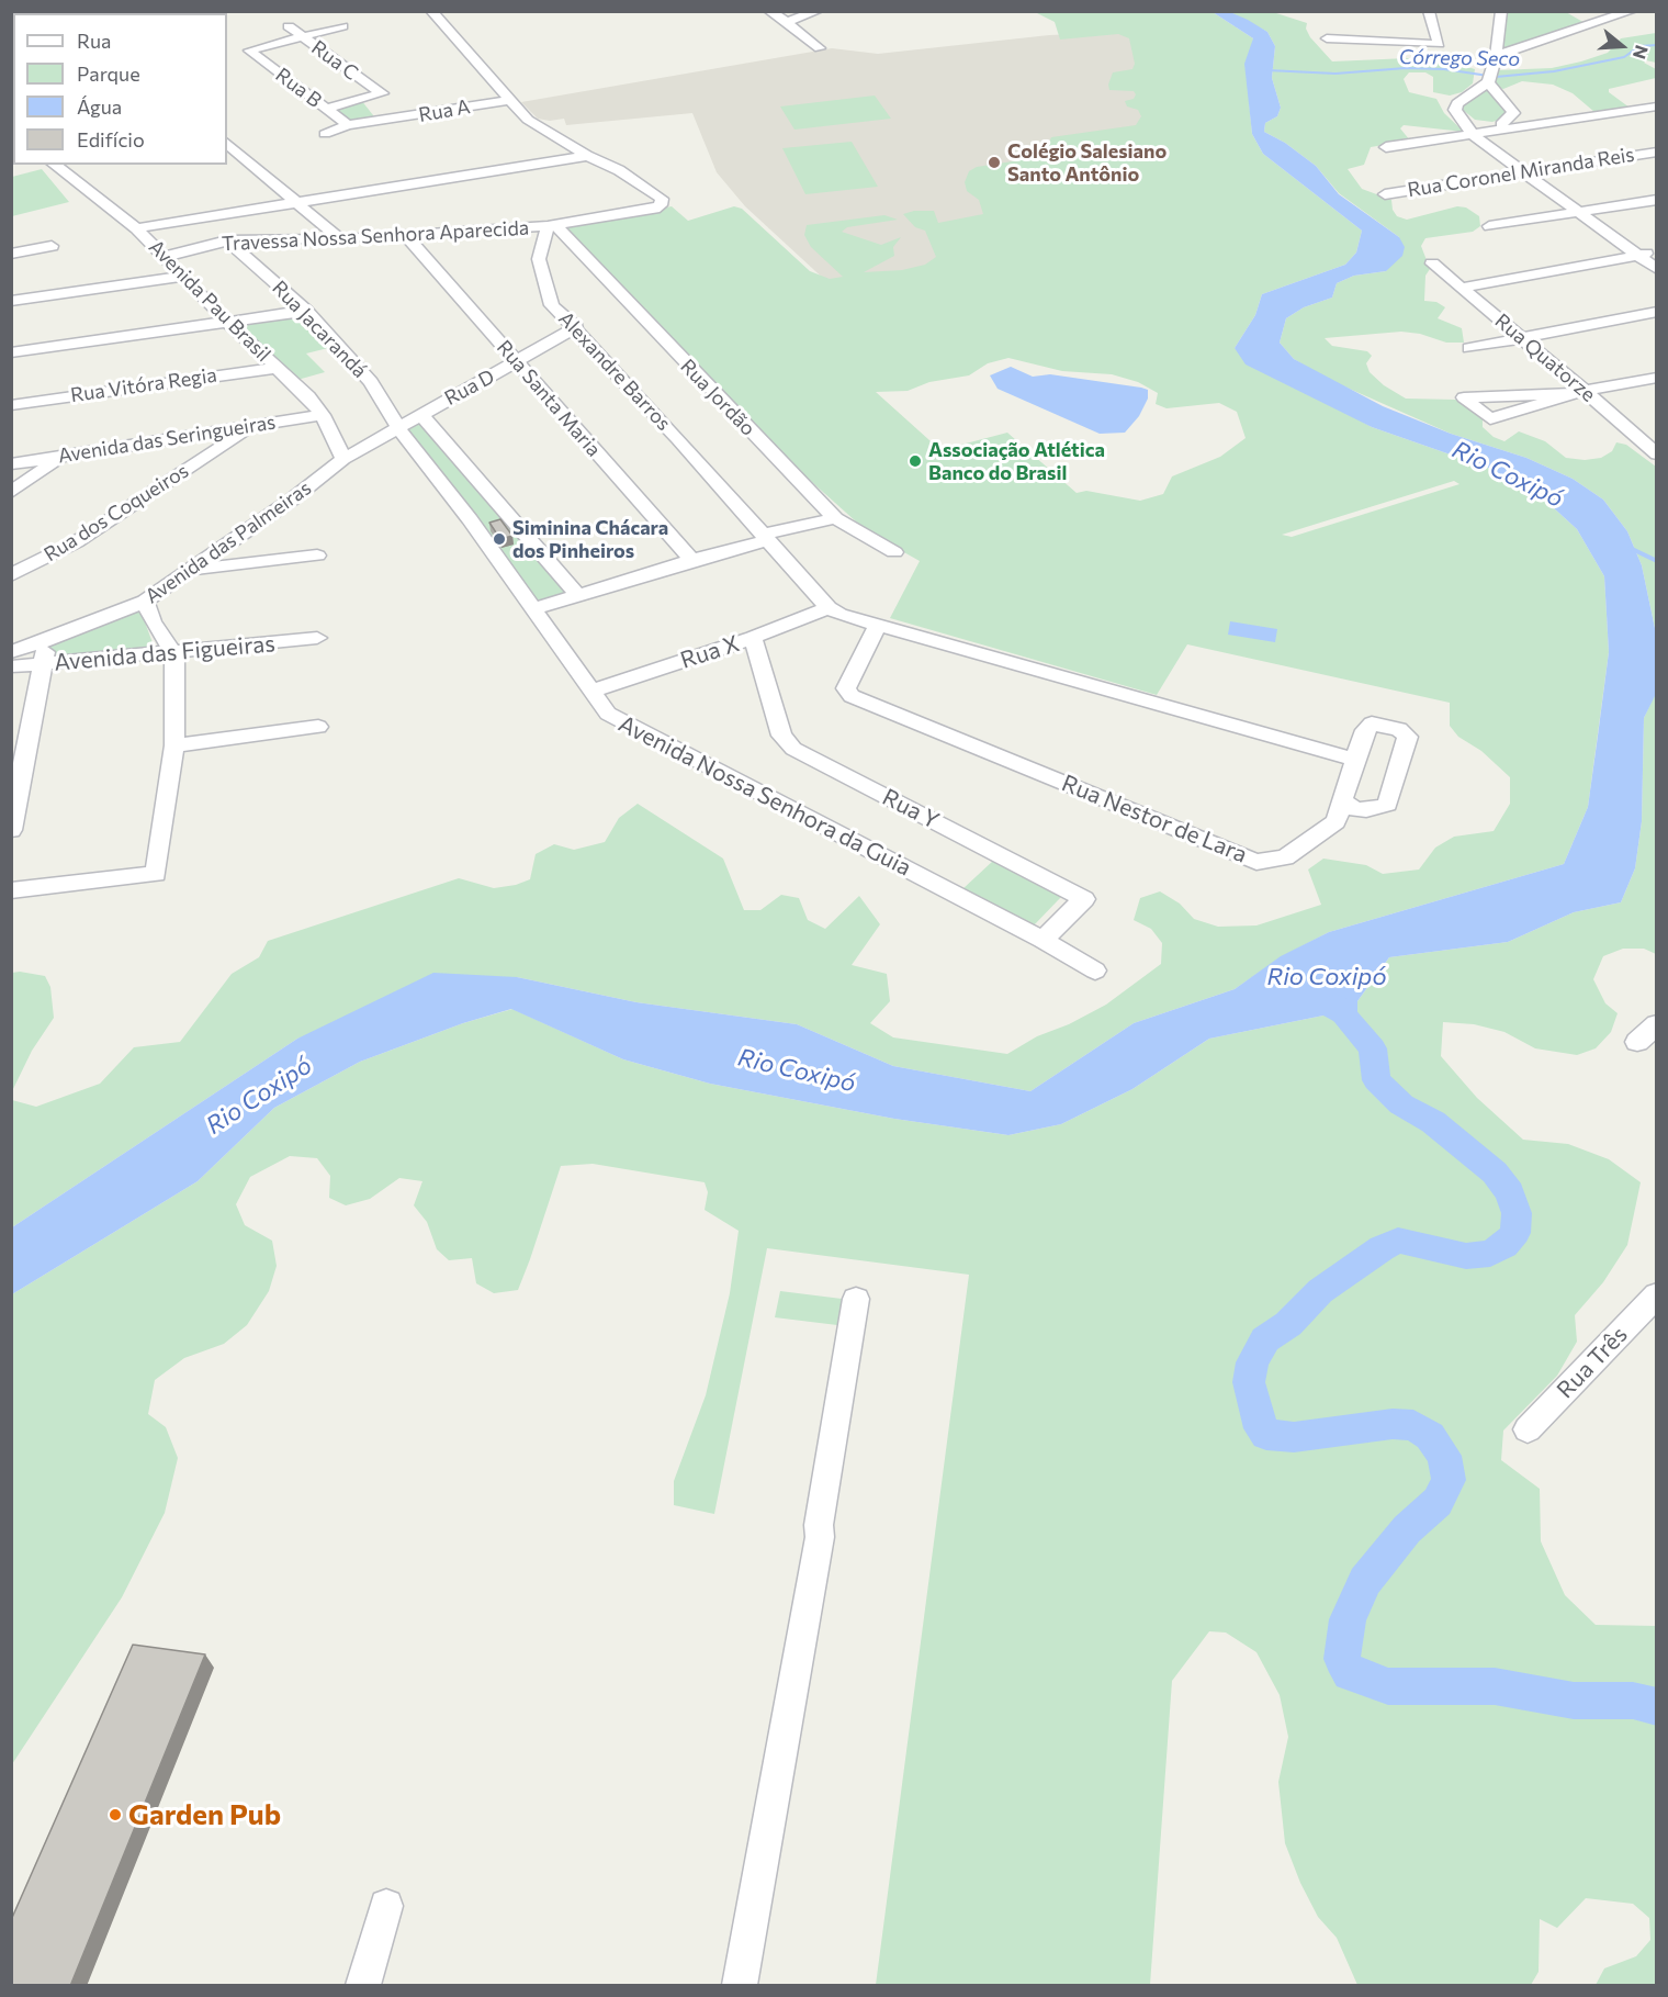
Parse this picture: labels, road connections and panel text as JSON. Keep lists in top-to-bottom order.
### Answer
{
  "streets": {
    "street": [
      "Rua C",
      "Rua B",
      "Rua A",
      "Rua Coronel Miranda Reis",
      "Travessa Nossa Senhora Aparecida",
      "Avenida Pau Brasil",
      "Rua Jacarandá",
      "Rua Quatorze",
      "Alexandre Barros",
      "Rua Vitóra Regia",
      "Rua D",
      "Rua Jordão",
      "Rua Santa Maria",
      "Avenida das Seringueiras",
      "Rua dos Coqueiros",
      "Avenida das Palmeiras",
      "Rua X",
      "Avenida das Figueiras",
      "Avenida Nossa Senhora da Guia",
      "Rua Y",
      "Rua Nestor de Lara",
      "Rua Três"
    ]
  },
  "crossings": [
    ["Rua C", "Rua B"],
    ["Rua B", "Rua A"],
    ["Travessa Nossa Senhora Aparecida", "Avenida Pau Brasil"],
    ["Travessa Nossa Senhora Aparecida", "Rua Jacarandá"],
    ["Travessa Nossa Senhora Aparecida", "Alexandre Barros"],
    ["Travessa Nossa Senhora Aparecida", "Rua Jordão"],
    ["Travessa Nossa Senhora Aparecida", "Rua Santa Maria"],
    ["Avenida Pau Brasil", "Rua Vitóra Regia"],
    ["Avenida Pau Brasil", "Avenida das Seringueiras"],
    ["Avenida Pau Brasil", "Avenida das Palmeiras"],
    ["Rua Jacarandá", "Rua D"],
    ["Rua Jacarandá", "Avenida das Palmeiras"],
    ["Rua Jacarandá", "Avenida Nossa Senhora da Guia"],
    ["Alexandre Barros", "Rua D"],
    ["Alexandre Barros", "Rua Jordão"],
    ["Alexandre Barros", "Rua X"],
    ["Rua D", "Rua Santa Maria"],
    ["Rua D", "Avenida das Palmeiras"],
    ["Rua D", "Avenida Nossa Senhora da Guia"],
    ["Avenida das Seringueiras", "Rua dos Coqueiros"],
    ["Avenida das Palmeiras", "Avenida Nossa Senhora da Guia"],
    ["Rua X", "Avenida Nossa Senhora da Guia"],
    ["Rua X", "Rua Y"],
    ["Avenida Nossa Senhora da Guia", "Rua Y"]
  ],
  "water": ["Córrego Seco", "Rio Coxipó"],
  "places": [
    "Colégio Salesiano Santo Antônio",
    "Associação Atlética Banco do Brasil",
    "Siminina Chácara dos Pinheiros",
    "Garden Pub"
  ],
  "legend": [
    "Rua",
    "Parque",
    "Água",
    "Edifício"
  ],
  "north": "right"
}
